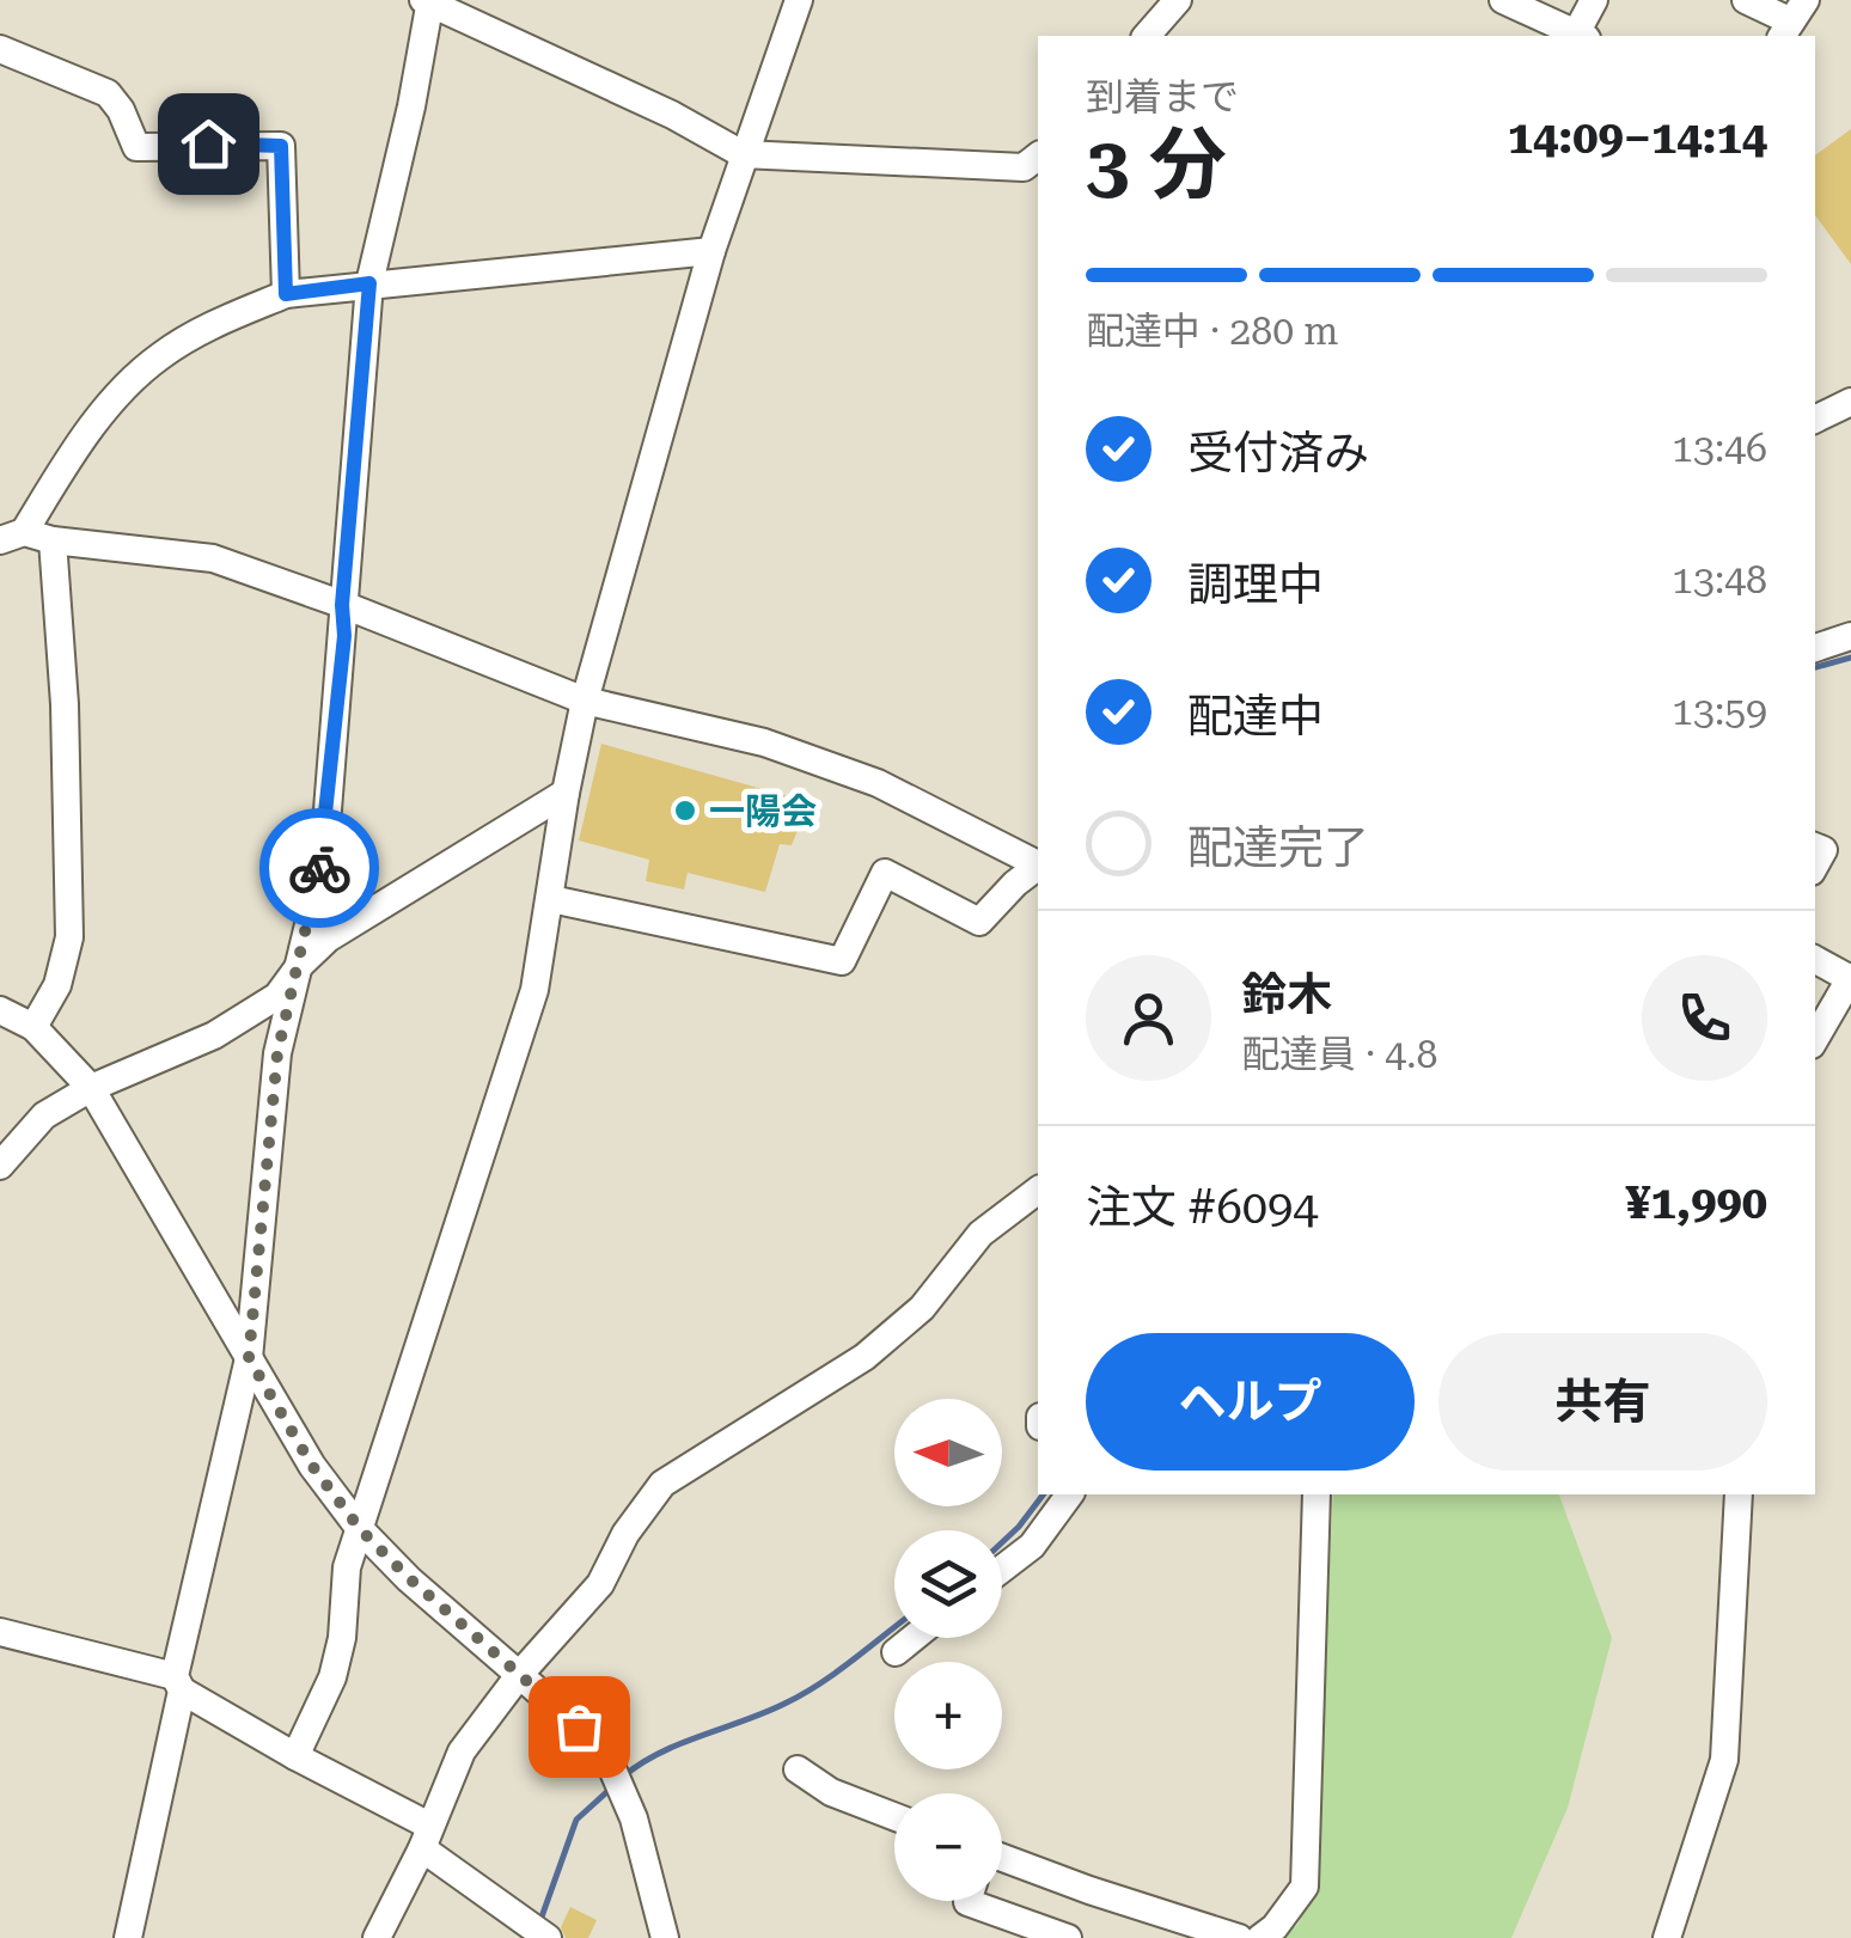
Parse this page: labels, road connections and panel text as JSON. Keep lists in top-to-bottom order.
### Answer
{
  "places": ["一陽会"],
  "north": "left",
  "page": {
    "heading": ["3 分", "到着まで", "14:09–14:14"],
    "panel": [
      "鈴木",
      "配達員 · 4.8",
      "注文 #6094",
      "¥1,990"
    ],
    "bar": "配達中 · 280 m",
    "list": [
      ["受付済み", "13:46"],
      ["調理中", "13:48"],
      ["配達中", "13:59"],
      "配達完了"
    ],
    "buttons": ["ヘルプ", "共有"],
    "map_buttons": ["+", "−"]
  }
}
